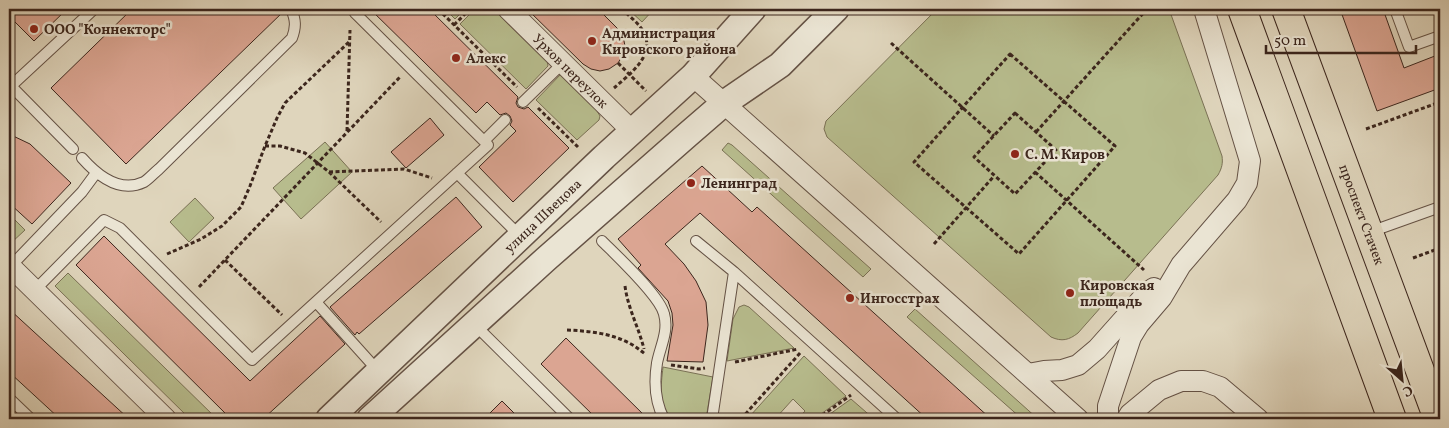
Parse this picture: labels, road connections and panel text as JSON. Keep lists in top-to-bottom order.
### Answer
{
  "streets": {
    "main road": ["проспект Стачек"],
    "street": ["Урхов переулок", "улица Швецова"]
  },
  "crossings": [
    ["Урхов переулок", "улица Швецова"]
  ],
  "places": [
    "ООО \"Коннекторс\"",
    "Администрация Кировского района",
    "Алекс",
    "С. М. Киров",
    "Ленинград",
    "Кировская площадь",
    "Ингосстрах"
  ],
  "scale_bar": "50 m",
  "north": "bottom right"
}
